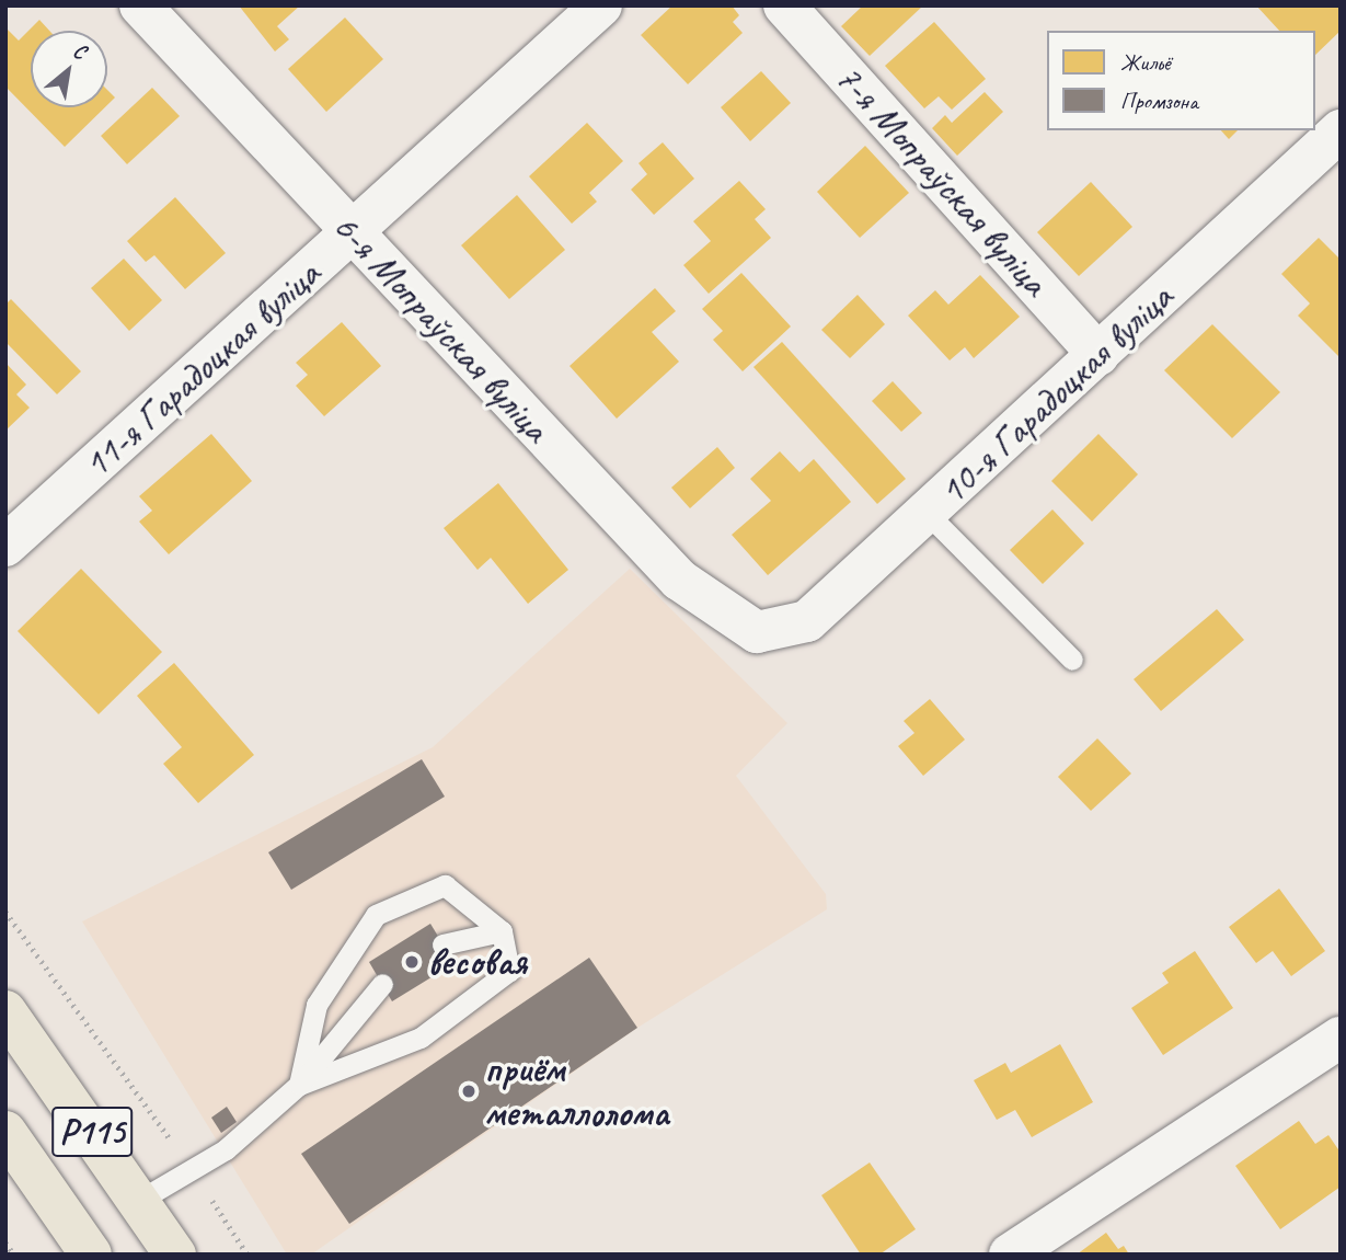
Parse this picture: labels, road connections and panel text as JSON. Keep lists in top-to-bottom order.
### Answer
{
  "streets": {
    "main road": ["Р115"],
    "street": [
      "7-я Мопраўская вуліца",
      "6-я Мопраўская вуліца",
      "11-я Гарадоцкая вуліца",
      "10-я Гарадоцкая вуліца"
    ]
  },
  "crossings": [
    ["7-я Мопраўская вуліца", "10-я Гарадоцкая вуліца"],
    ["6-я Мопраўская вуліца", "11-я Гарадоцкая вуліца"],
    ["6-я Мопраўская вуліца", "10-я Гарадоцкая вуліца"]
  ],
  "places": ["весовая", "приём металлолома"],
  "legend": ["Жильё", "Промзона"],
  "north": "top right"
}
